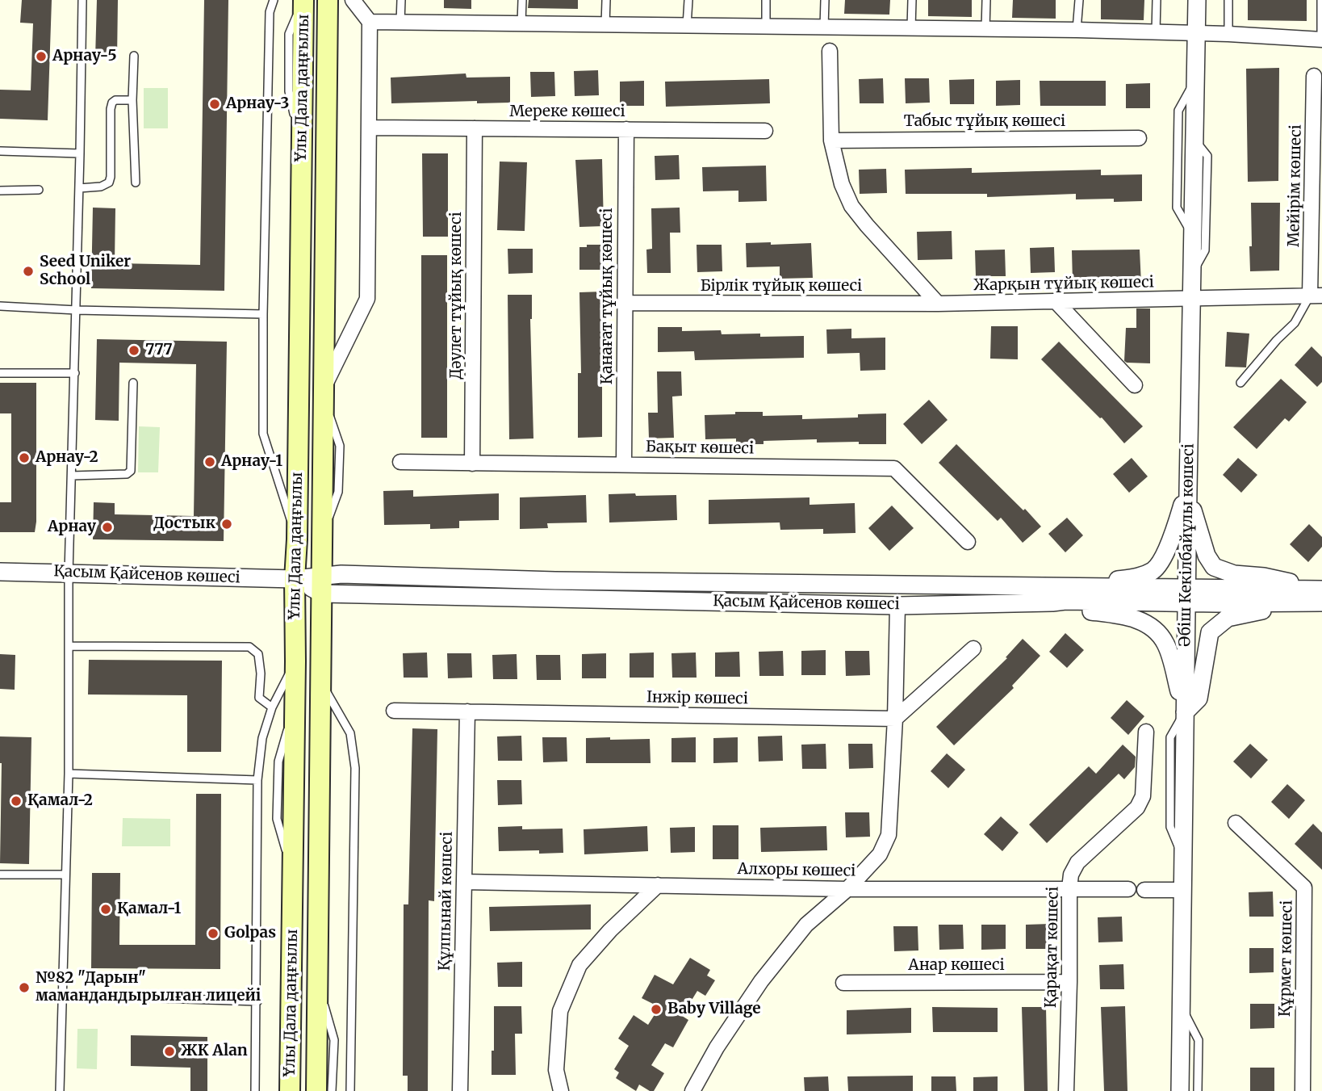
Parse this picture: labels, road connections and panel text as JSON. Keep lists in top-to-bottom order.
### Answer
{
  "streets": {
    "main road": ["Ұлы Дала даңғылы"],
    "street": [
      "Мереке көшесі",
      "Табыс тұйық көшесі",
      "Мейірім көшесі",
      "Жарқын тұйық көшесі",
      "Бірлік тұйық көшесі",
      "Дәулет тұйық көшесі",
      "Қанағат тұйық көшесі",
      "Бақыт көшесі",
      "Әбіш Кекілбайұлы көшесі",
      "Қасым Қайсенов көшесі",
      "Інжір көшесі",
      "Алхоры көшесі",
      "Құлпынай көшесі",
      "Қарақат көшесі",
      "Құрмет көшесі",
      "Анар көшесі"
    ]
  },
  "crossings": [
    ["Ұлы Дала даңғылы", "Қасым Қайсенов көшесі"],
    ["Мереке көшесі", "Дәулет тұйық көшесі"],
    ["Мереке көшесі", "Қанағат тұйық көшесі"],
    ["Мейірім көшесі", "Жарқын тұйық көшесі"],
    ["Жарқын тұйық көшесі", "Бірлік тұйық көшесі"],
    ["Жарқын тұйық көшесі", "Әбіш Кекілбайұлы көшесі"],
    ["Бірлік тұйық көшесі", "Қанағат тұйық көшесі"],
    ["Дәулет тұйық көшесі", "Бақыт көшесі"],
    ["Қанағат тұйық көшесі", "Бақыт көшесі"],
    ["Әбіш Кекілбайұлы көшесі", "Қасым Қайсенов көшесі"],
    ["Інжір көшесі", "Құлпынай көшесі"],
    ["Алхоры көшесі", "Құлпынай көшесі"],
    ["Алхоры көшесі", "Қарақат көшесі"],
    ["Қарақат көшесі", "Анар көшесі"]
  ],
  "places": [
    "Арнау-5",
    "Арнау-3",
    "Seed Uniker School",
    "777",
    "Арнау-2",
    "Арнау-1",
    "Достык",
    "Арнау",
    "Қамал-2",
    "Қамал-1",
    "Golpas",
    "№82 \"Дарын\" мамандандырылған лицейі",
    "Baby Village",
    "ЖК Alan"
  ]
}
